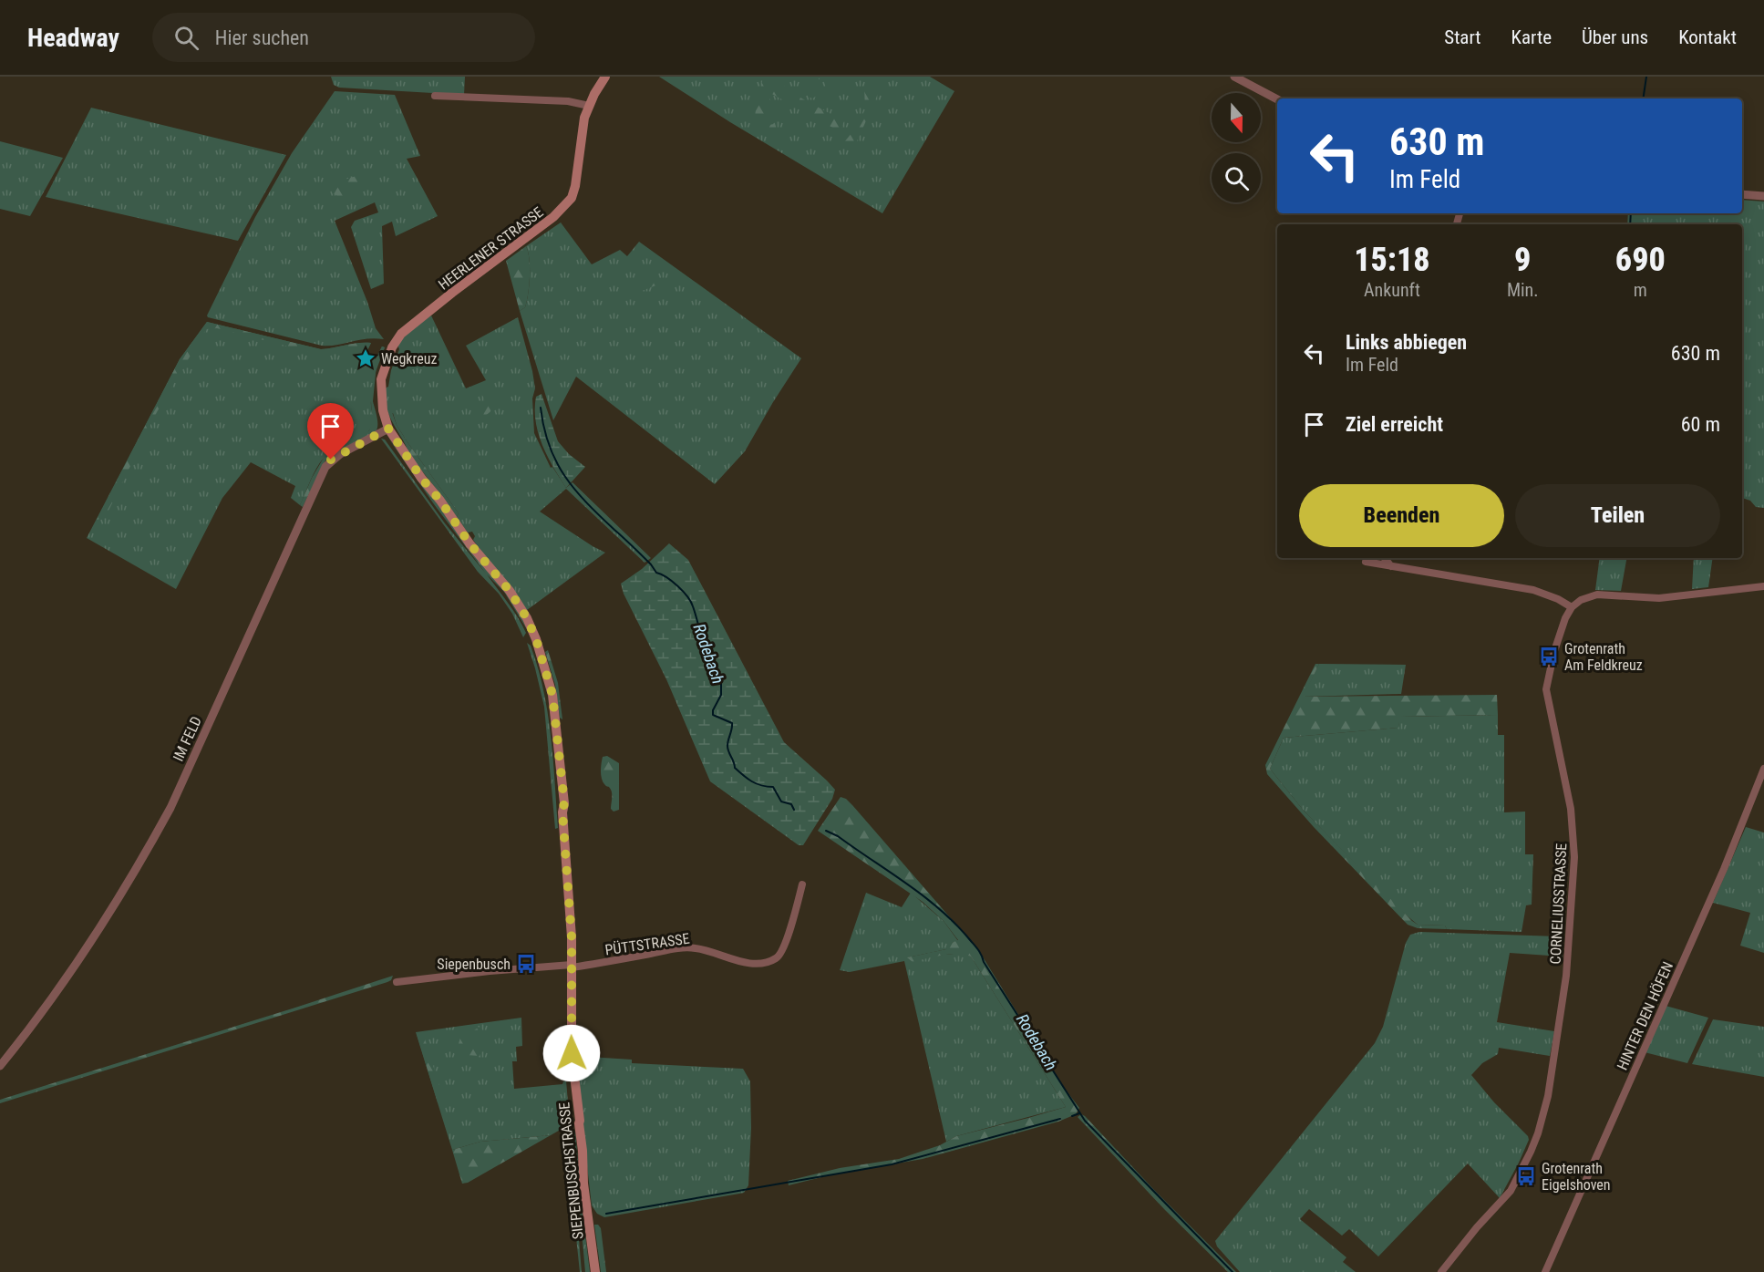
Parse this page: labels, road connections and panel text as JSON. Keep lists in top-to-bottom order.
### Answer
{
  "streets": {
    "main road": ["HEERLENER STRASSE", "SIEPENBUSCHSTRASSE"],
    "street": [
      "IM FELD",
      "CORNELIUSSTRASSE",
      "PÜTTSTRASSE",
      "HINTER DEN HÖFEN"
    ]
  },
  "crossings": [
    ["HEERLENER STRASSE", "IM FELD"],
    ["HEERLENER STRASSE", "SIEPENBUSCHSTRASSE"],
    ["IM FELD", "SIEPENBUSCHSTRASSE"],
    ["PÜTTSTRASSE", "SIEPENBUSCHSTRASSE"]
  ],
  "water": ["Rodebach"],
  "places": {
    "place": ["Wegkreuz"],
    "bus stop": ["Grotenrath Am Feldkreuz", "Siepenbusch", "Grotenrath Eigelshoven"]
  },
  "north": "bottom",
  "page": {
    "header": "Headway",
    "search": "Hier suchen",
    "nav": [
      "Start",
      "Karte",
      "Über uns",
      "Kontakt"
    ],
    "turn": ["630 m", "Im Feld"],
    "eta": [
      "15:18",
      "Ankunft",
      "9",
      "Min.",
      "690",
      "m"
    ],
    "list": [
      {
        "name": "Links abbiegen",
        "note": "Im Feld",
        "value": "630 m"
      },
      {
        "name": "Ziel erreicht",
        "value": "60 m"
      }
    ],
    "buttons": ["Beenden", "Teilen"]
  }
}
